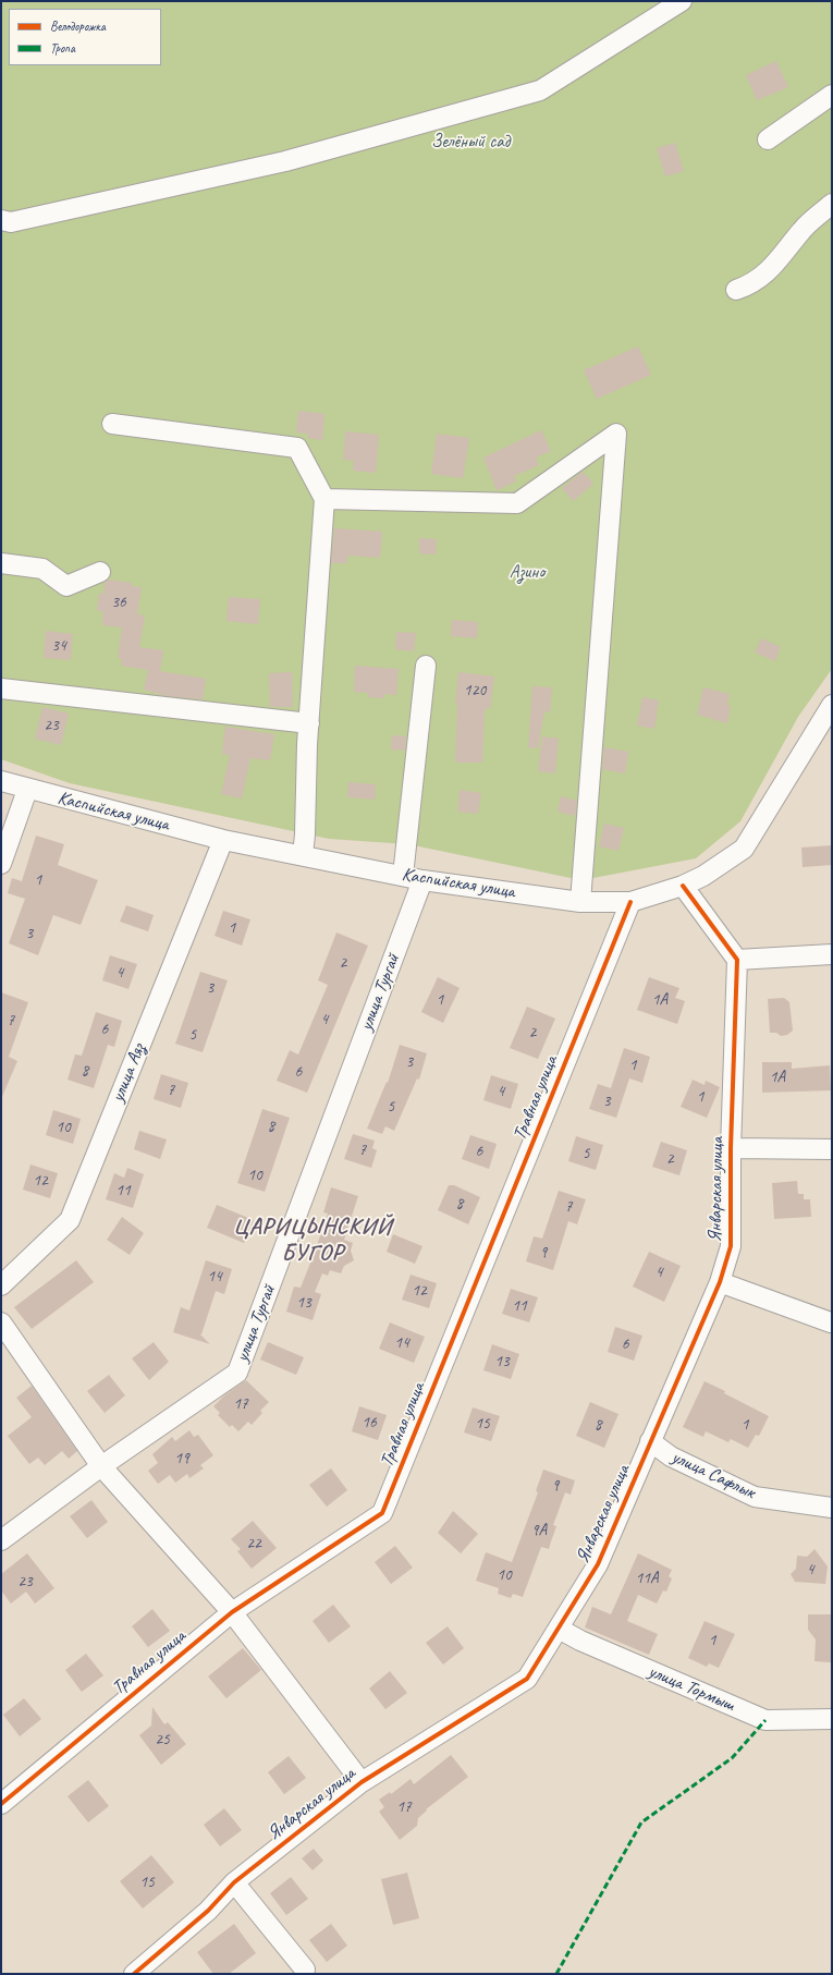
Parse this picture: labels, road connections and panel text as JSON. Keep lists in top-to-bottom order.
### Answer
{
  "streets": {
    "street": [
      "Каспийская улица",
      "улица Тургай",
      "улица Аяз",
      "Травная улица",
      "Январская улица",
      "улица Сафлык",
      "улица Тормыш"
    ]
  },
  "crossings": [
    ["Каспийская улица", "улица Тургай"],
    ["Каспийская улица", "улица Аяз"],
    ["Каспийская улица", "Травная улица"],
    ["Январская улица", "улица Сафлык"],
    ["Январская улица", "улица Тормыш"]
  ],
  "districts": ["ЦАРИЦЫНСКИЙ БУГОР"],
  "parks": ["Зелёный сад", "Азино"],
  "house_numbers": [
    "36",
    "34",
    "120",
    "23",
    "1",
    "1",
    "3",
    "2",
    "4",
    "3",
    "1",
    "1А",
    "4",
    "7",
    "6",
    "2",
    "5",
    "3",
    "1",
    "8",
    "6",
    "1А",
    "7",
    "4",
    "1",
    "3",
    "5",
    "8",
    "10",
    "7",
    "6",
    "5",
    "2",
    "10",
    "12",
    "11",
    "8",
    "7",
    "9",
    "4",
    "14",
    "12",
    "13",
    "11",
    "14",
    "6",
    "13",
    "17",
    "16",
    "15",
    "8",
    "1",
    "19",
    "9",
    "9А",
    "22",
    "4",
    "10",
    "11А",
    "23",
    "1",
    "25",
    "17",
    "15"
  ],
  "legend": ["Велодорожка", "Тропа"]
}
